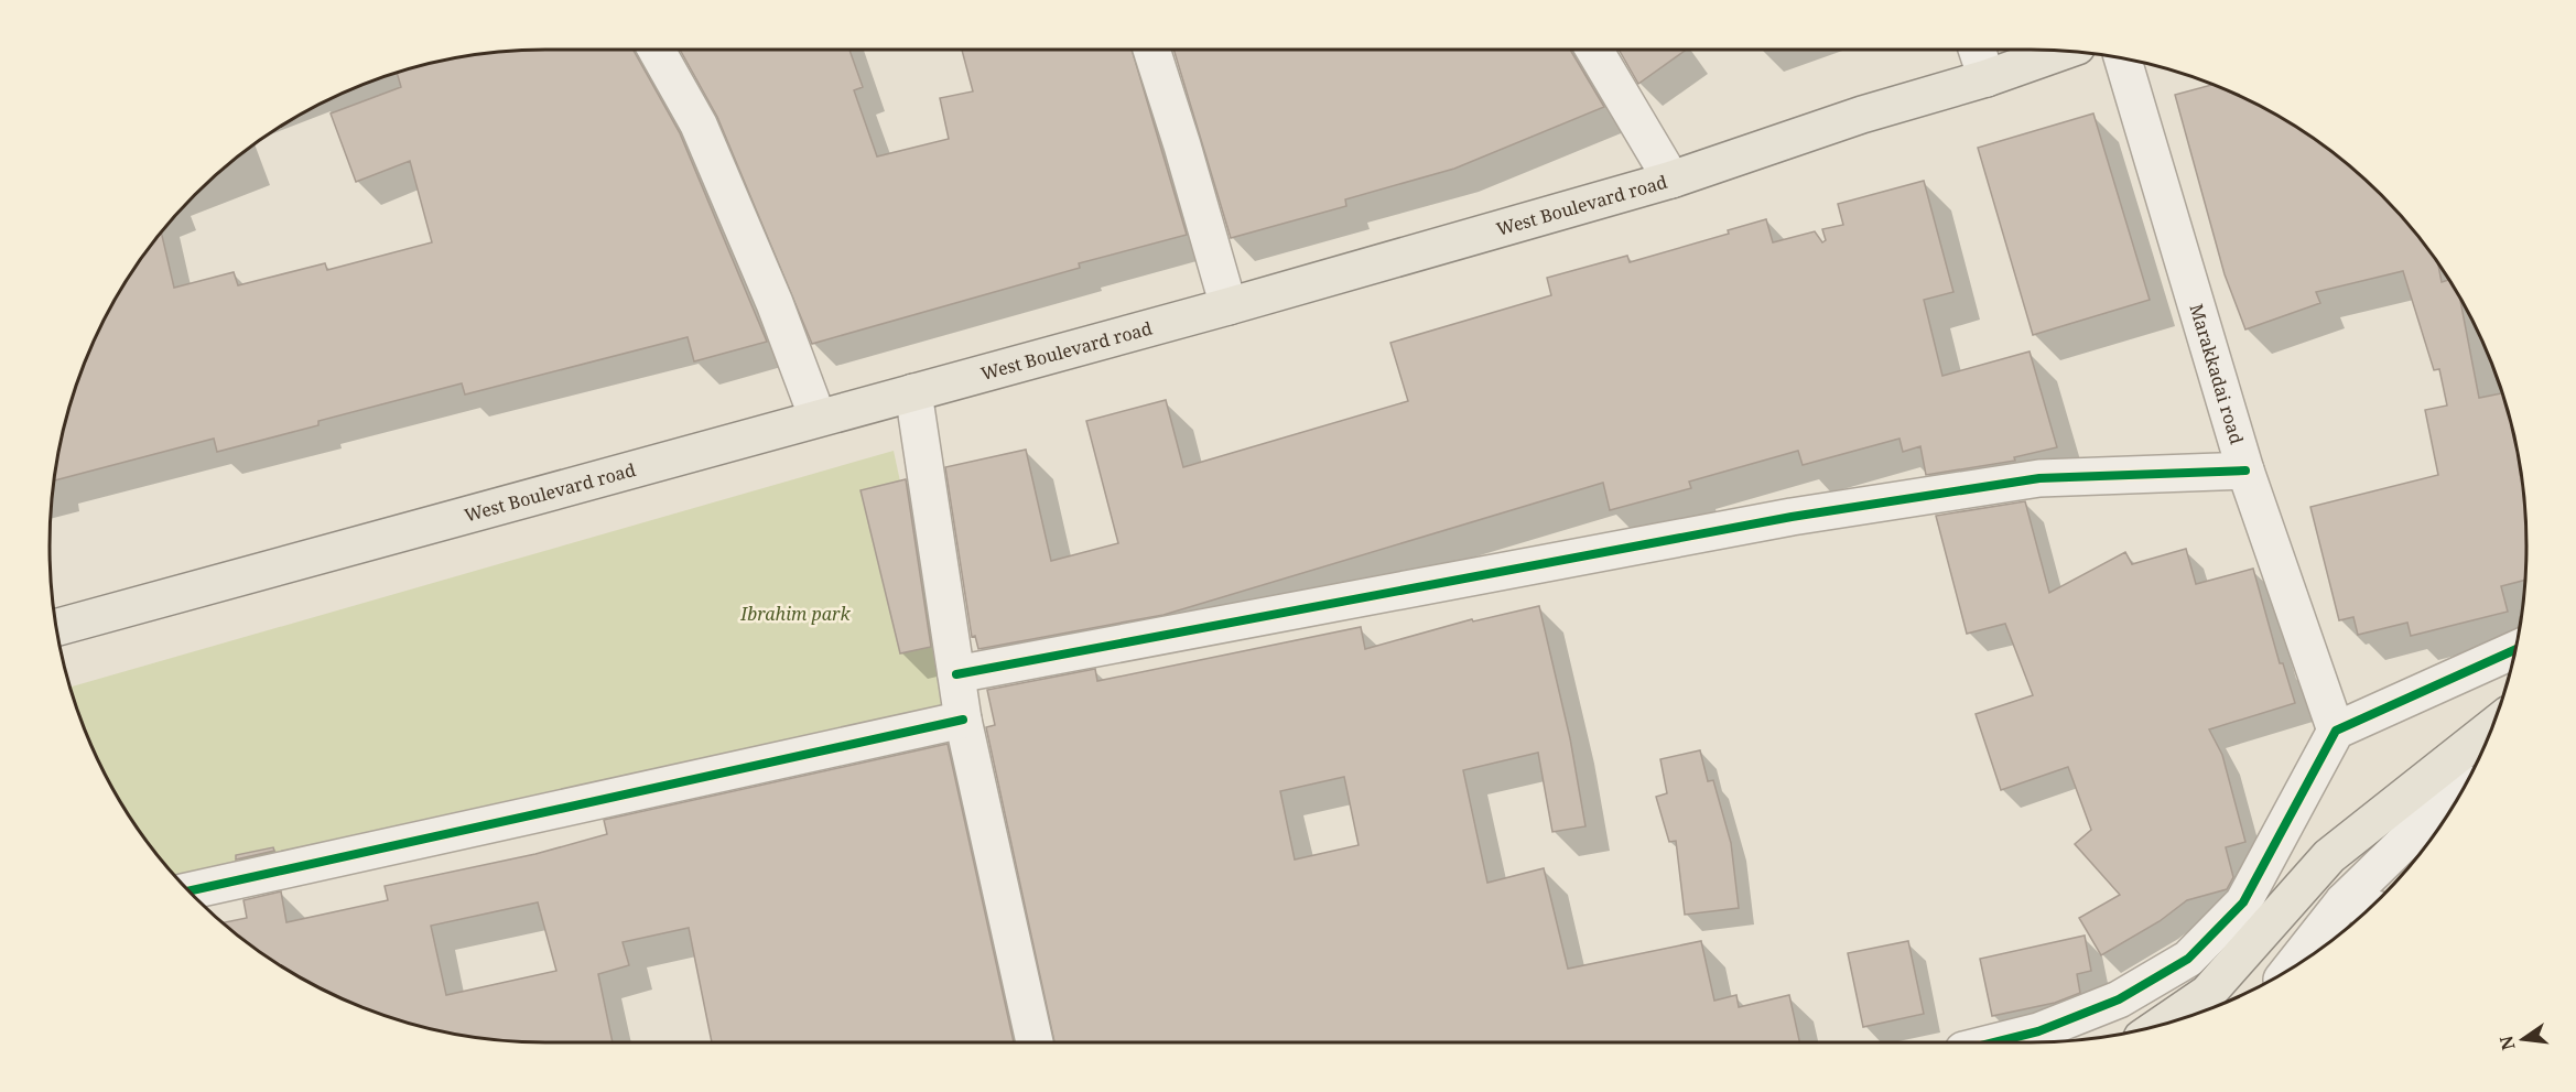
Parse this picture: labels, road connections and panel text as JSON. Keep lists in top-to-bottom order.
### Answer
{
  "streets": {
    "main road": ["West Boulevard road"],
    "street": ["Marakkadai road"]
  },
  "parks": ["Ibrahim park"],
  "north": "left"
}
